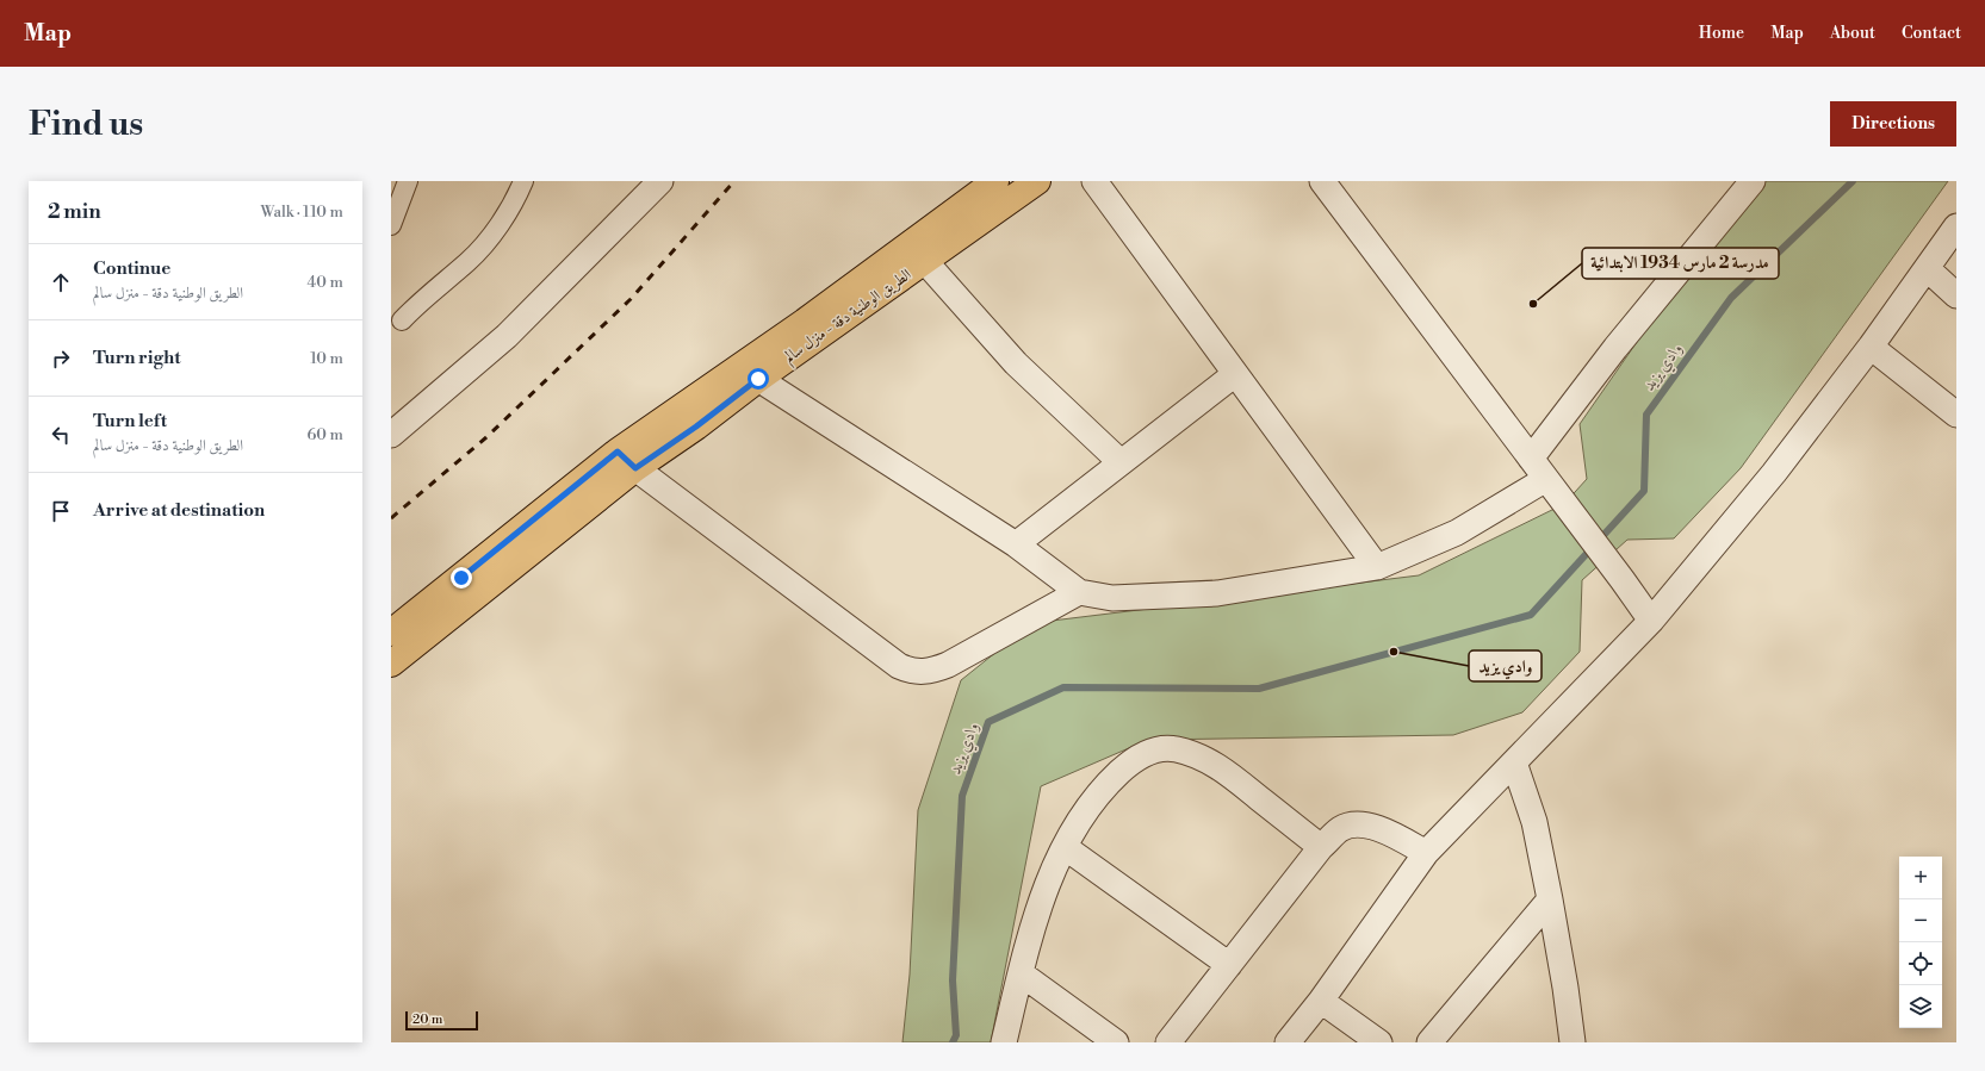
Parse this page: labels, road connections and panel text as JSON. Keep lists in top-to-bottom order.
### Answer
{
  "streets": {
    "main road": ["الطريق الوطنية دقة - منزل سالم"]
  },
  "water": ["وادي يزيد"],
  "places": ["مدرسة 2 مارس 1934 الابتدائية", "وادي يزيد"],
  "scale_bar": "20 m",
  "page": {
    "header": "Map",
    "nav": [
      "Home",
      "Map",
      "About",
      "Contact"
    ],
    "buttons": "Directions",
    "title": "Find us",
    "heading": ["2 min", "Walk · 110 m"],
    "list": [
      ["Continue", "الطريق الوطنية دقة - منزل سالم", "40 m"],
      ["Turn right", "10 m"],
      ["Turn left", "الطريق الوطنية دقة - منزل سالم", "60 m"],
      "Arrive at destination"
    ],
    "map_buttons": ["+", "−"],
    "scale": "20 m"
  }
}
